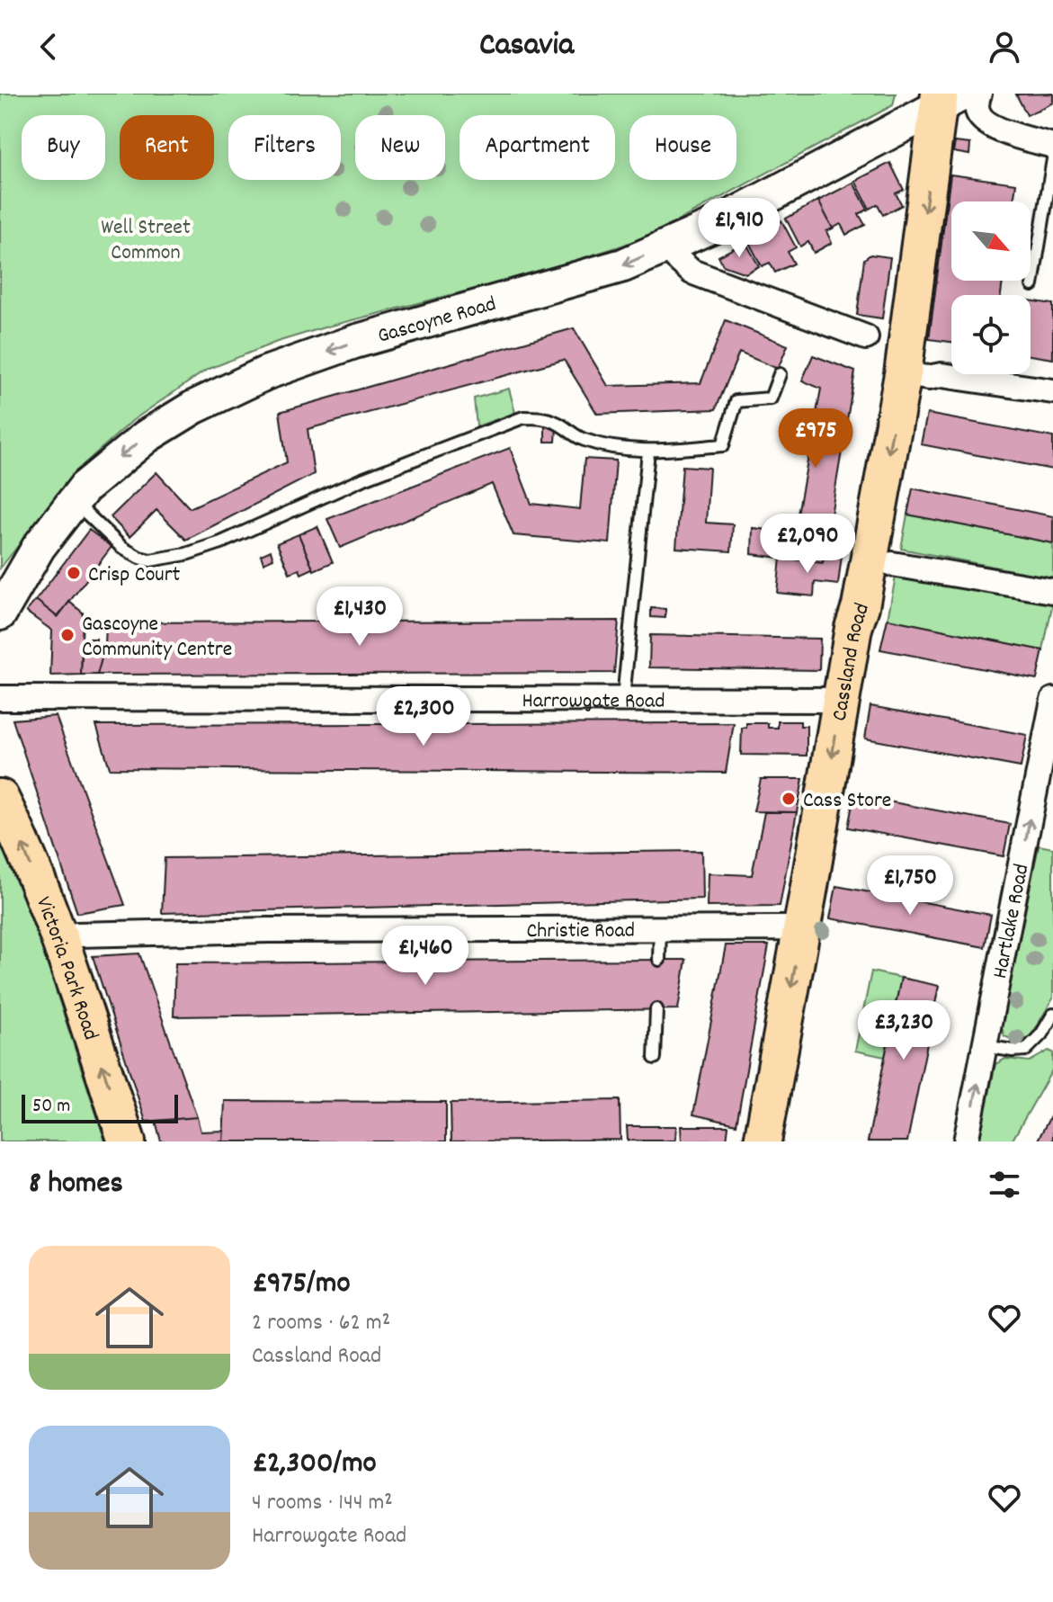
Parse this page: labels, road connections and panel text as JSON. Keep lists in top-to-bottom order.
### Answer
{
  "streets": {
    "main road": ["Cassland Road", "Victoria Park Road"],
    "street": [
      "Gascoyne Road",
      "Harrowgate Road",
      "Hartlake Road",
      "Christie Road"
    ]
  },
  "crossings": [
    ["Gascoyne Road", "Cassland Road"],
    ["Cassland Road", "Harrowgate Road"],
    ["Cassland Road", "Christie Road"],
    ["Christie Road", "Victoria Park Road"]
  ],
  "one_way": [
    "Gascoyne Road",
    "Cassland Road",
    "Hartlake Road",
    "Victoria Park Road"
  ],
  "parks": ["Well Street Common"],
  "places": ["Crisp Court", "Gascoyne Community Centre", "Cass Store"],
  "scale_bar": "50 m",
  "north": "bottom right",
  "page": {
    "header": "Casavia",
    "chip": [
      "Buy",
      "Rent",
      "Filters",
      "New",
      "Apartment",
      "House"
    ],
    "price": [
      "£1,910",
      "£975",
      "£2,090",
      "£1,430",
      "£2,300",
      "£1,750",
      "£1,460",
      "£3,230"
    ],
    "scale": "50 m",
    "heading": "8 homes",
    "list": [
      {
        "name": "£975/mo",
        "note": "2 rooms · 62 m² · Cassland Road"
      },
      {
        "name": "£2,300/mo",
        "note": "4 rooms · 144 m² · Harrowgate Road"
      }
    ]
  }
}
